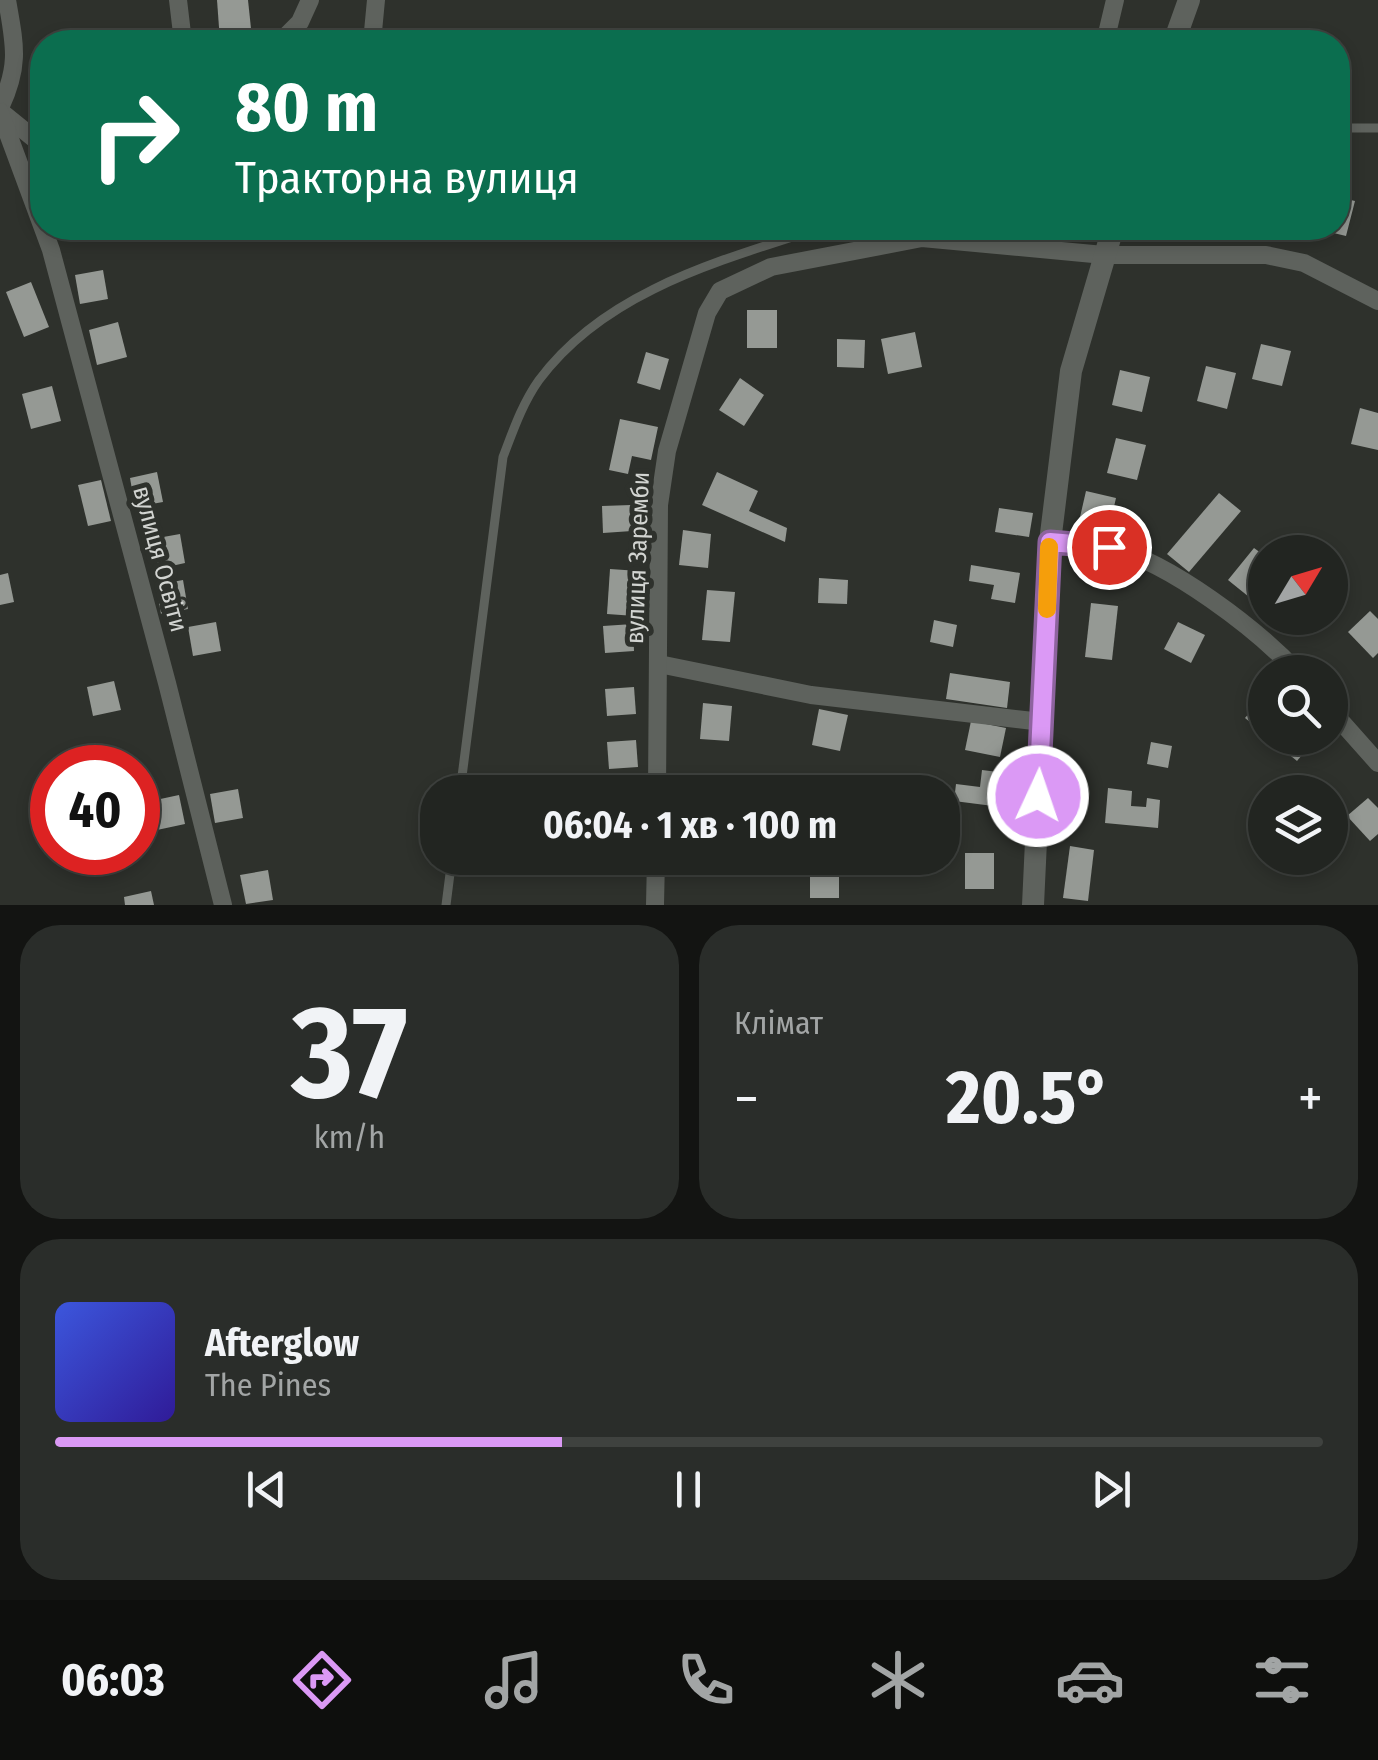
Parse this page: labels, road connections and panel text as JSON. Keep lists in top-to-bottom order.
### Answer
{
  "streets": {
    "street": ["вулиця Заремби", "вулиця Освіти"]
  },
  "north": "top right",
  "page": {
    "turn": ["80 m", "Тракторна вулиця"],
    "limit": "40",
    "trip": "06:04 · 1 хв · 100 m",
    "tile": [
      ["37", "km/h"],
      "Клімат"
    ],
    "heat": ["−", "20.5°", "+"],
    "song": ["Afterglow", "The Pines"],
    "tabs": "06:03"
  }
}
